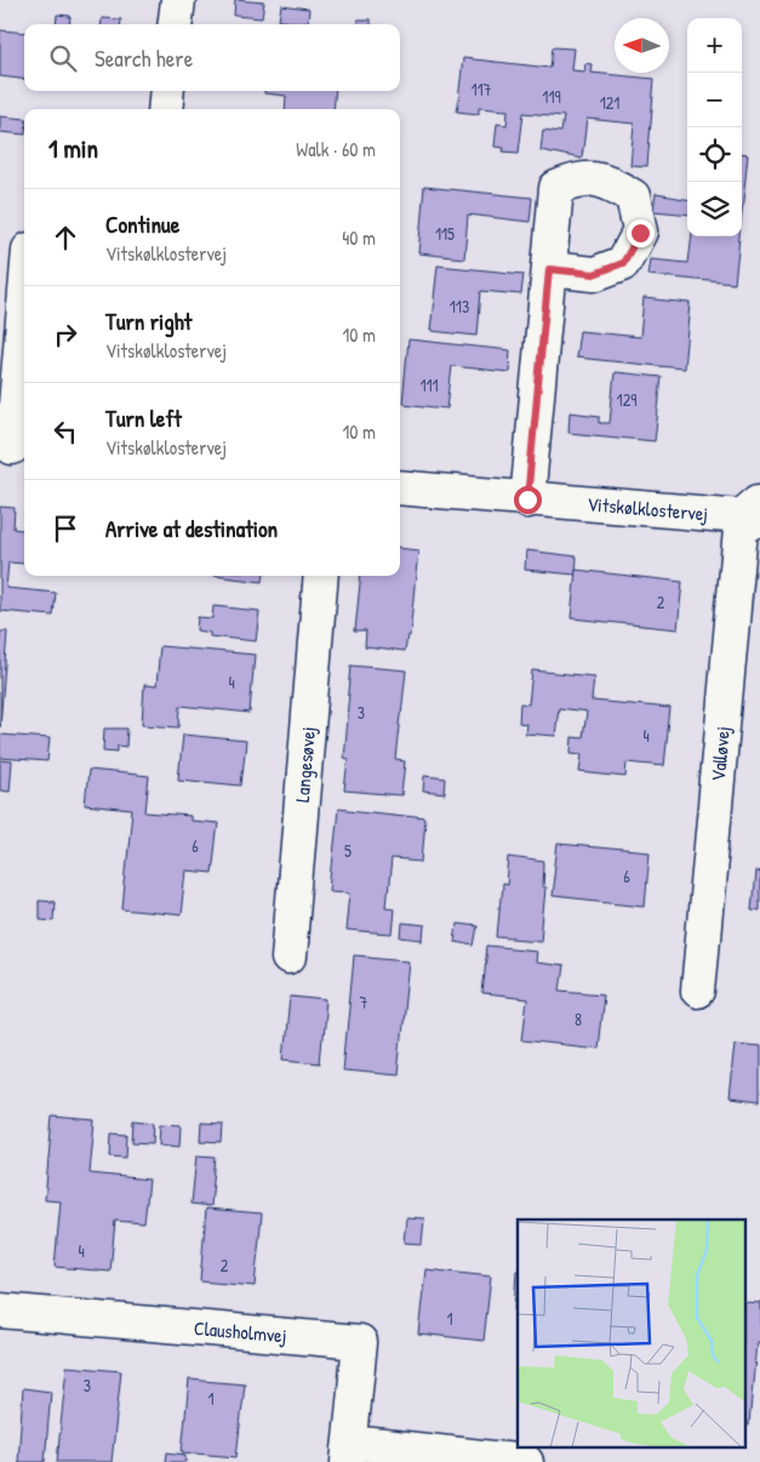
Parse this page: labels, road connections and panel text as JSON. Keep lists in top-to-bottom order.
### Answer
{
  "streets": {
    "street": [
      "Vitskølklostervej",
      "Valløvej",
      "Langesøvej",
      "Clausholmvej"
    ]
  },
  "crossings": [
    ["Vitskølklostervej", "Valløvej"]
  ],
  "house_numbers": [
    "117",
    "119",
    "121",
    "115",
    "113",
    "111",
    "129",
    "2",
    "4",
    "3",
    "4",
    "6",
    "5",
    "6",
    "7",
    "8",
    "4",
    "2",
    "1",
    "3",
    "1"
  ],
  "north": "left",
  "page": {
    "map_buttons": ["+", "−"],
    "search": "Search here",
    "heading": ["1 min", "Walk · 60 m"],
    "list": [
      ["Continue", "Vitskølklostervej", "40 m"],
      ["Turn right", "Vitskølklostervej", "10 m"],
      ["Turn left", "Vitskølklostervej", "10 m"],
      "Arrive at destination"
    ]
  }
}
